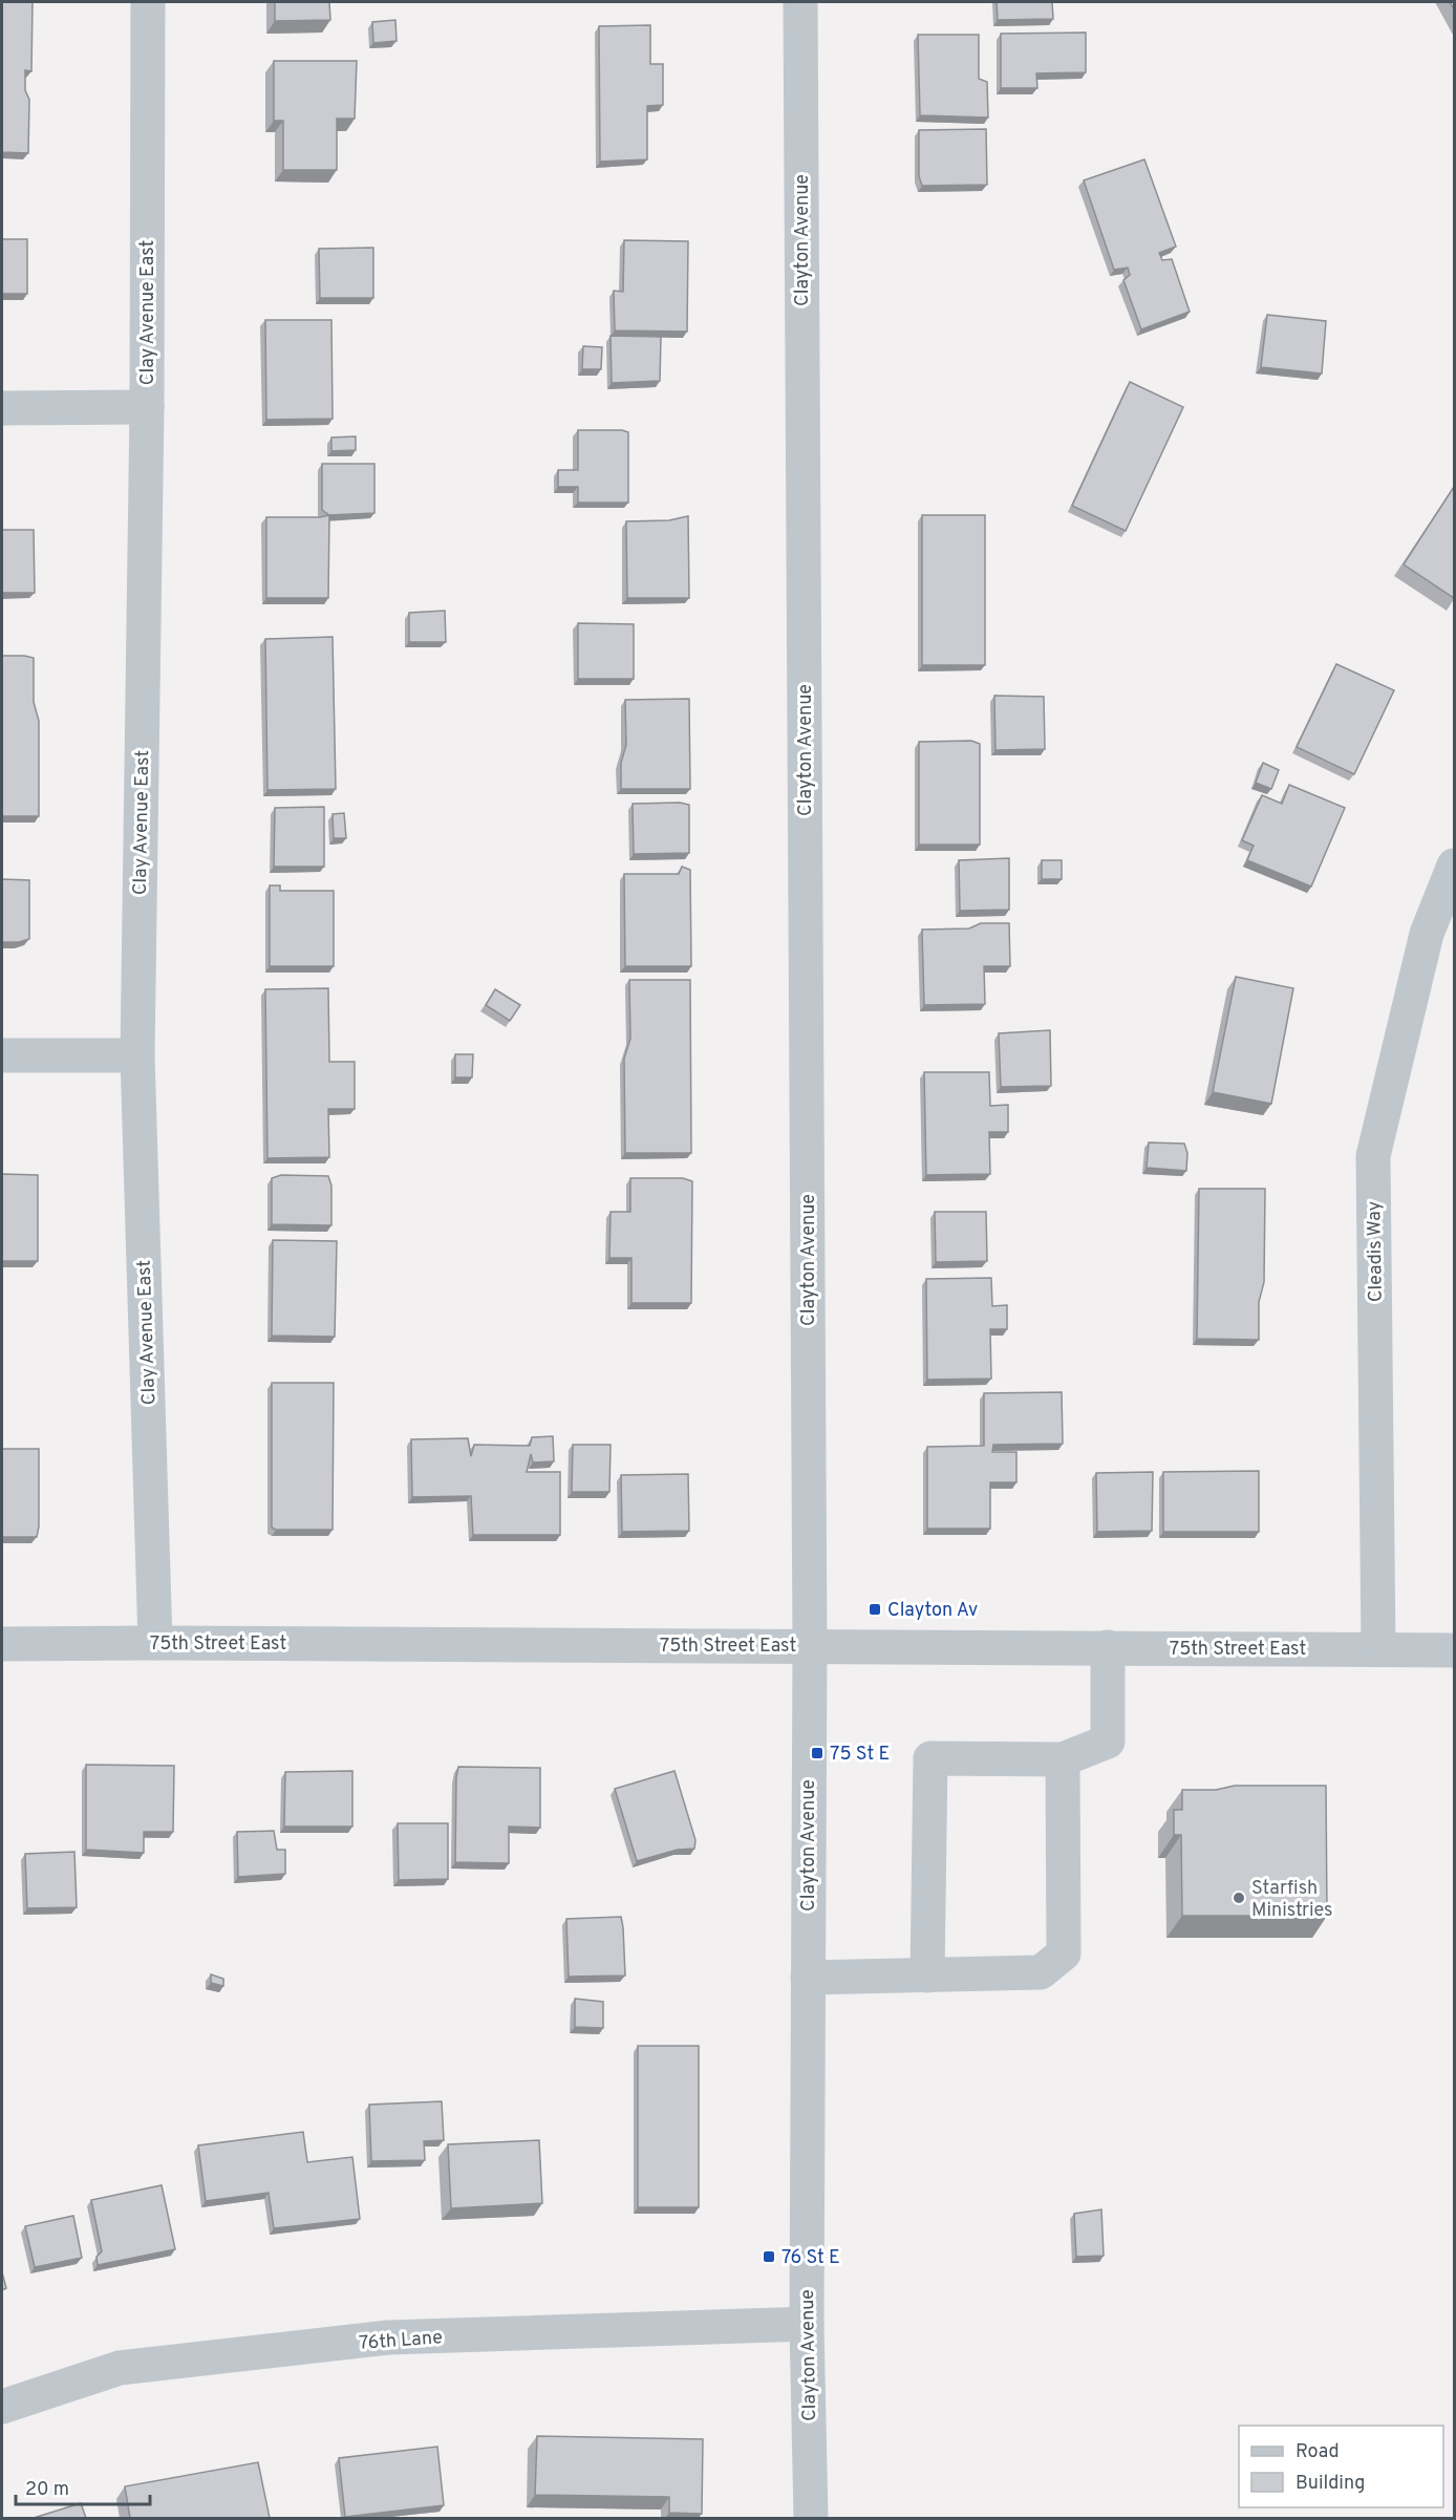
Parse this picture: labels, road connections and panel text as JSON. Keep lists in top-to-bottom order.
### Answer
{
  "streets": {
    "street": [
      "Clayton Avenue",
      "Clay Avenue East",
      "Cleadis Way",
      "75th Street East",
      "76th Lane"
    ]
  },
  "crossings": [
    ["Clayton Avenue", "75th Street East"],
    ["Clayton Avenue", "76th Lane"],
    ["Clay Avenue East", "75th Street East"],
    ["Cleadis Way", "75th Street East"]
  ],
  "places": {
    "transit": ["Clayton Av", "75 St E", "76 St E"],
    "other": ["Starfish Ministries"]
  },
  "legend": ["Road", "Building"],
  "scale_bar": "20 m"
}
